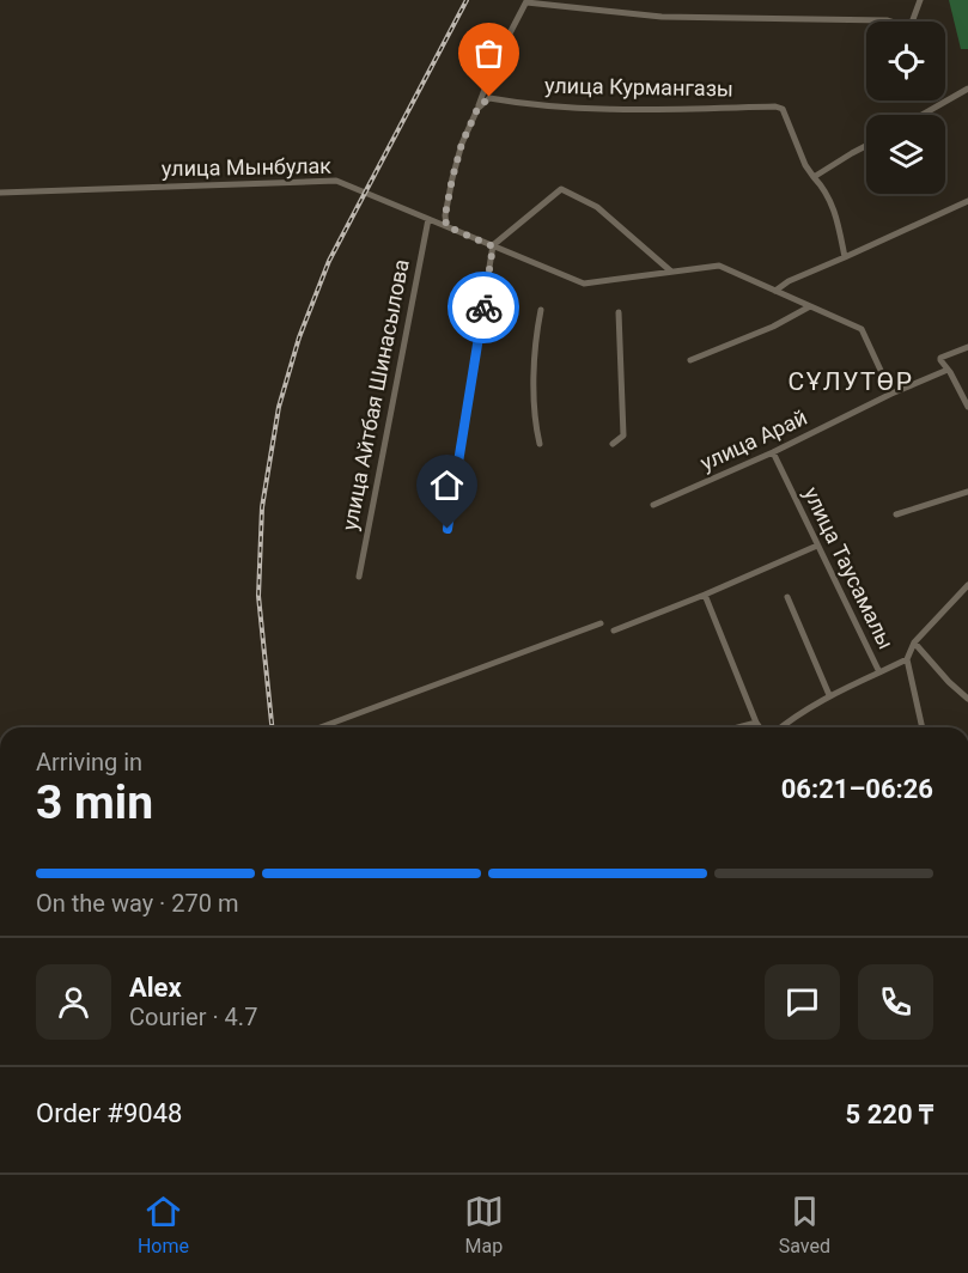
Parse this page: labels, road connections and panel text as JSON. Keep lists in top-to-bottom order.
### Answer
{
  "streets": {
    "street": [
      "улица Курмангазы",
      "улица Мынбулак",
      "улица Айтбая Шинасылова",
      "улица Арай",
      "улица Таусамалы"
    ]
  },
  "crossings": [
    ["улица Мынбулак", "улица Айтбая Шинасылова"],
    ["улица Мынбулак", "улица Арай"],
    ["улица Арай", "улица Таусамалы"]
  ],
  "districts": ["СҰЛУТӨР"],
  "page": {
    "heading": ["3 min", "Arriving in", "06:21–06:26"],
    "panel": [
      "Alex",
      "Courier · 4.7",
      "Order #9048",
      "5 220 ₸"
    ],
    "bar": "On the way · 270 m",
    "tabs": ["Home", "Map", "Saved"]
  }
}
